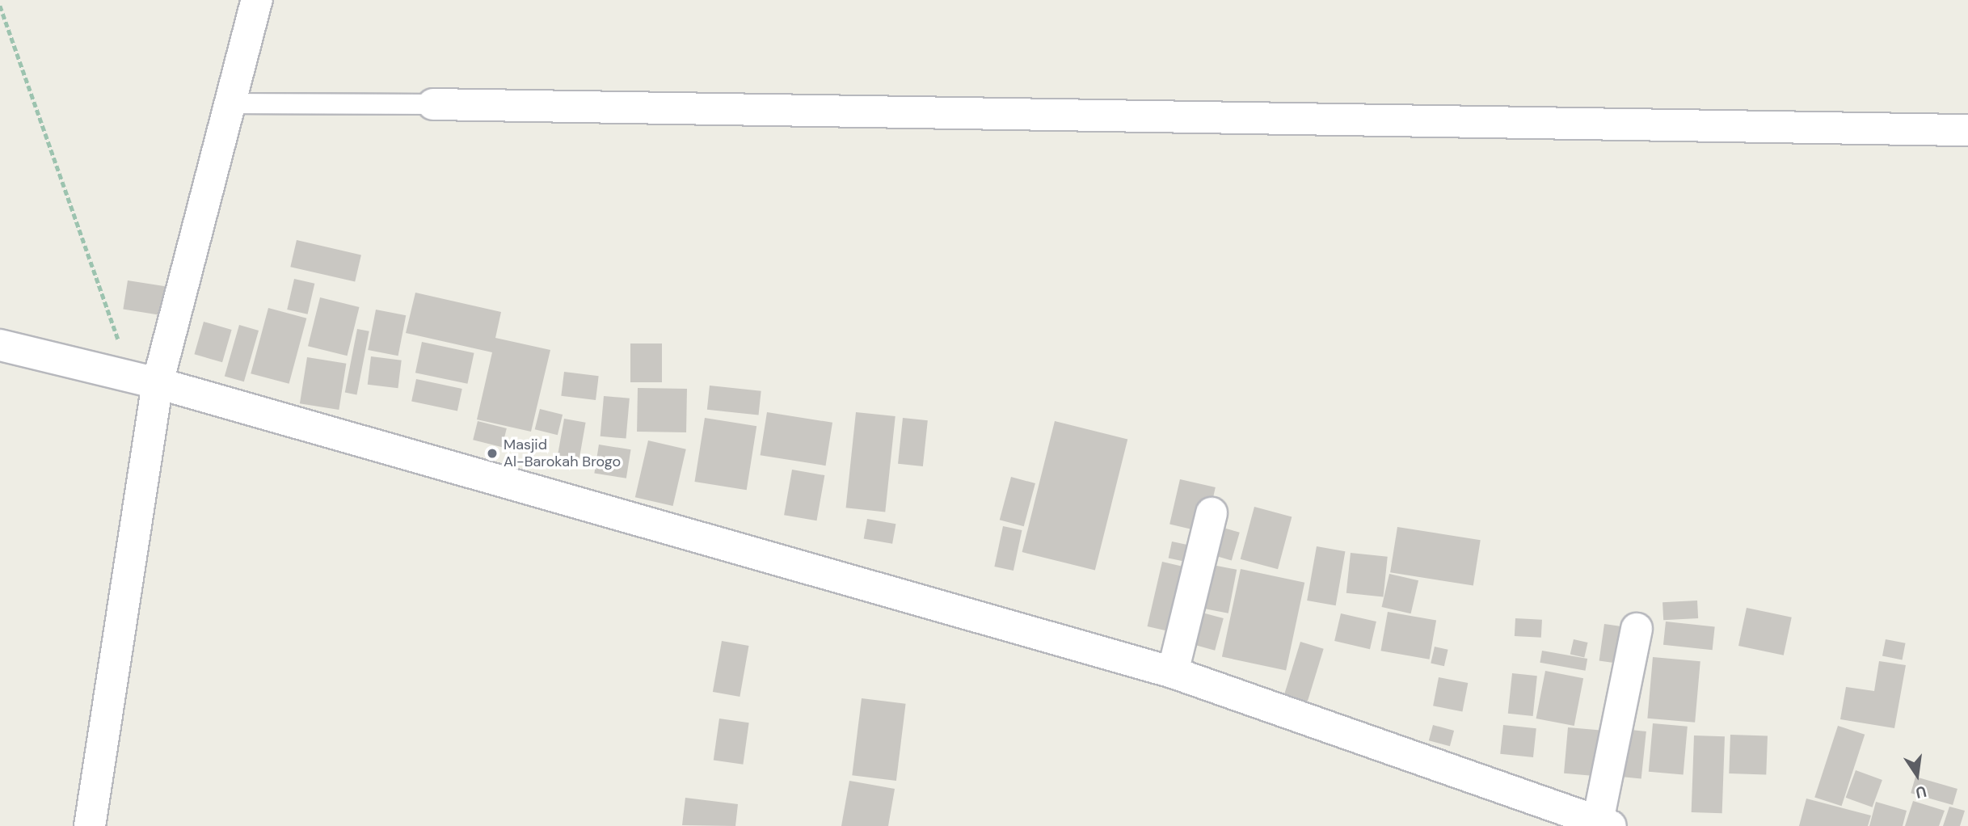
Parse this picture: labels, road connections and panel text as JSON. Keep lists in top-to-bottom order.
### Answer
{
  "places": ["Masjid Al-Barokah Brogo"],
  "north": "bottom"
}
